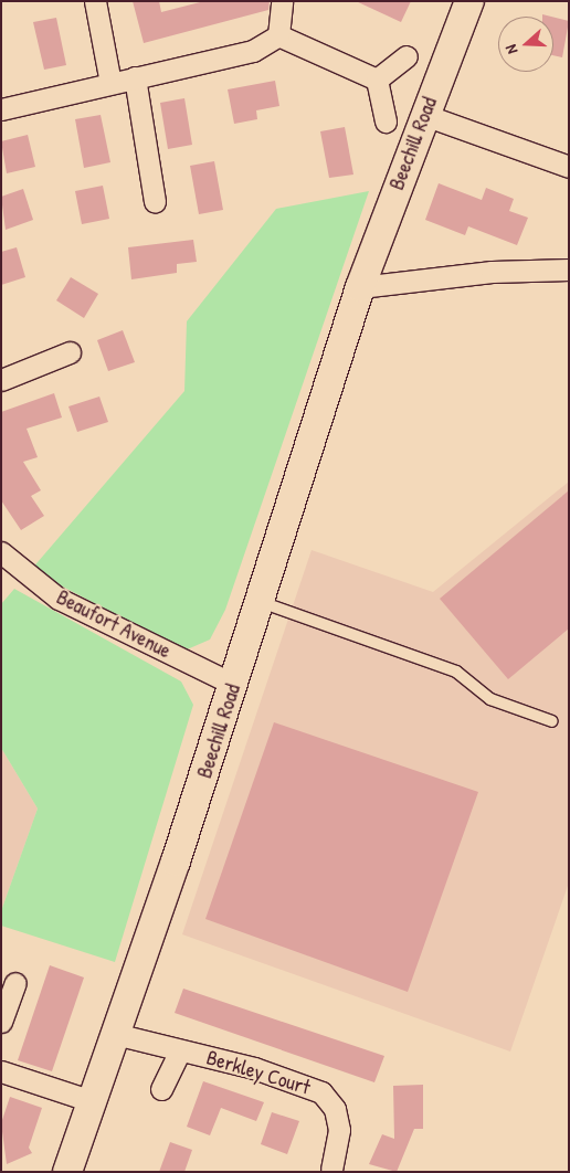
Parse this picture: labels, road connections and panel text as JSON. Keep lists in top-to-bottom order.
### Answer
{
  "streets": {
    "street": ["Beechill Road", "Beaufort Avenue", "Berkley Court"]
  },
  "crossings": [
    ["Beechill Road", "Beaufort Avenue"],
    ["Beechill Road", "Berkley Court"]
  ],
  "north": "left"
}
